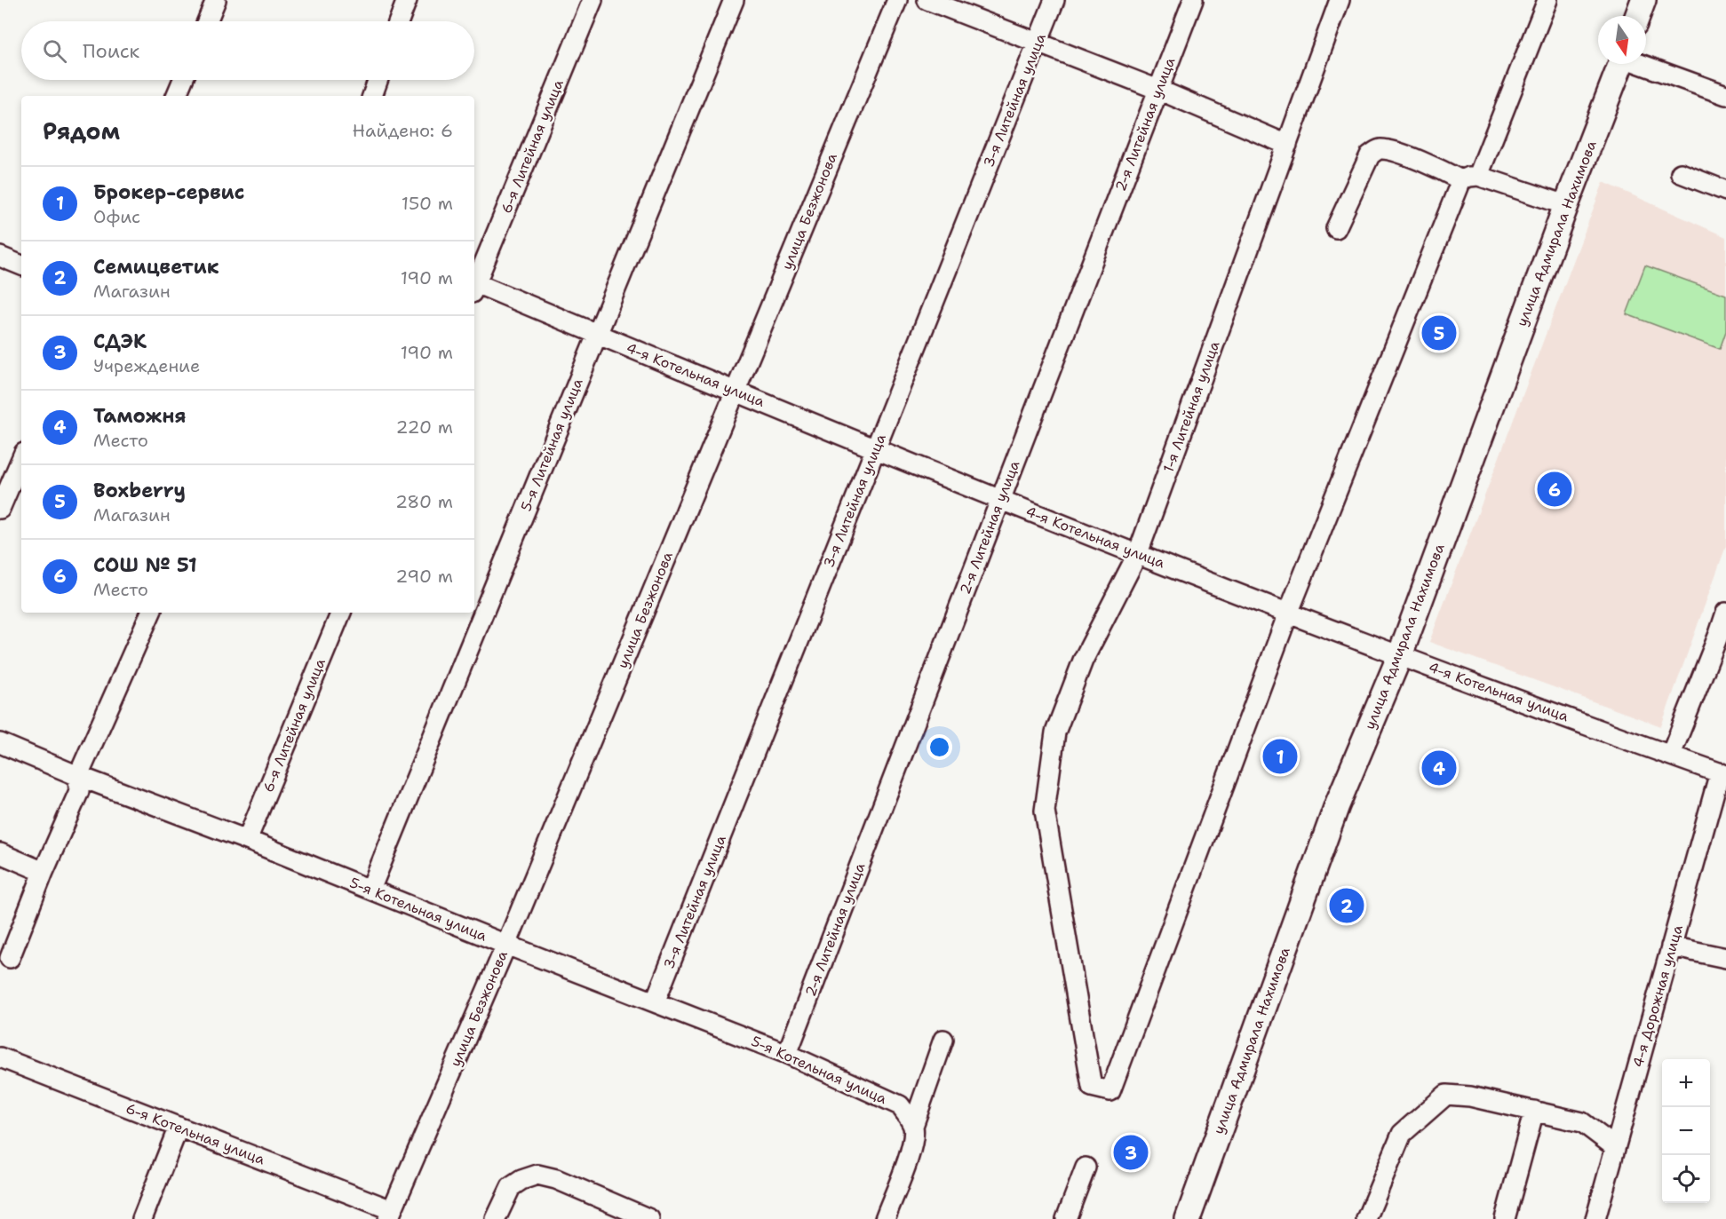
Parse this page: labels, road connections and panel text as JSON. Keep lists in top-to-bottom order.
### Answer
{
  "streets": {
    "main road": ["улица Адмирала Нахимова"],
    "street": [
      "3-я Литейная улица",
      "2-я Литейная улица",
      "6-я Литейная улица",
      "улица Безжонова",
      "4-я Котельная улица",
      "1-я Литейная улица",
      "5-я Литейная улица",
      "5-я Котельная улица",
      "4-я Дорожная улица",
      "6-я Котельная улица"
    ]
  },
  "crossings": [
    ["3-я Литейная улица", "4-я Котельная улица"],
    ["3-я Литейная улица", "5-я Котельная улица"],
    ["2-я Литейная улица", "4-я Котельная улица"],
    ["2-я Литейная улица", "5-я Котельная улица"],
    ["6-я Литейная улица", "5-я Котельная улица"],
    ["улица Безжонова", "4-я Котельная улица"],
    ["улица Безжонова", "5-я Котельная улица"],
    ["улица Безжонова", "6-я Котельная улица"],
    ["улица Адмирала Нахимова", "4-я Котельная улица"],
    ["4-я Котельная улица", "1-я Литейная улица"],
    ["4-я Котельная улица", "5-я Литейная улица"],
    ["4-я Котельная улица", "4-я Дорожная улица"],
    ["5-я Литейная улица", "5-я Котельная улица"]
  ],
  "north": "bottom",
  "page": {
    "search": "Поиск",
    "heading": ["Рядом", "Найдено: 6"],
    "list": [
      {
        "mark": "1",
        "name": "Брокер-сервис",
        "note": "Офис",
        "value": "150 m"
      },
      {
        "mark": "2",
        "name": "Семицветик",
        "note": "Магазин",
        "value": "190 m"
      },
      {
        "mark": "3",
        "name": "СДЭК",
        "note": "Учреждение",
        "value": "190 m"
      },
      {
        "mark": "4",
        "name": "Таможня",
        "note": "Место",
        "value": "220 m"
      },
      {
        "mark": "5",
        "name": "Boxberry",
        "note": "Магазин",
        "value": "280 m"
      },
      {
        "mark": "6",
        "name": "СОШ № 51",
        "note": "Место",
        "value": "290 m"
      }
    ],
    "pins": [
      "5",
      "6",
      "1",
      "4",
      "2",
      "3"
    ],
    "map_buttons": ["+", "−"]
  }
}
